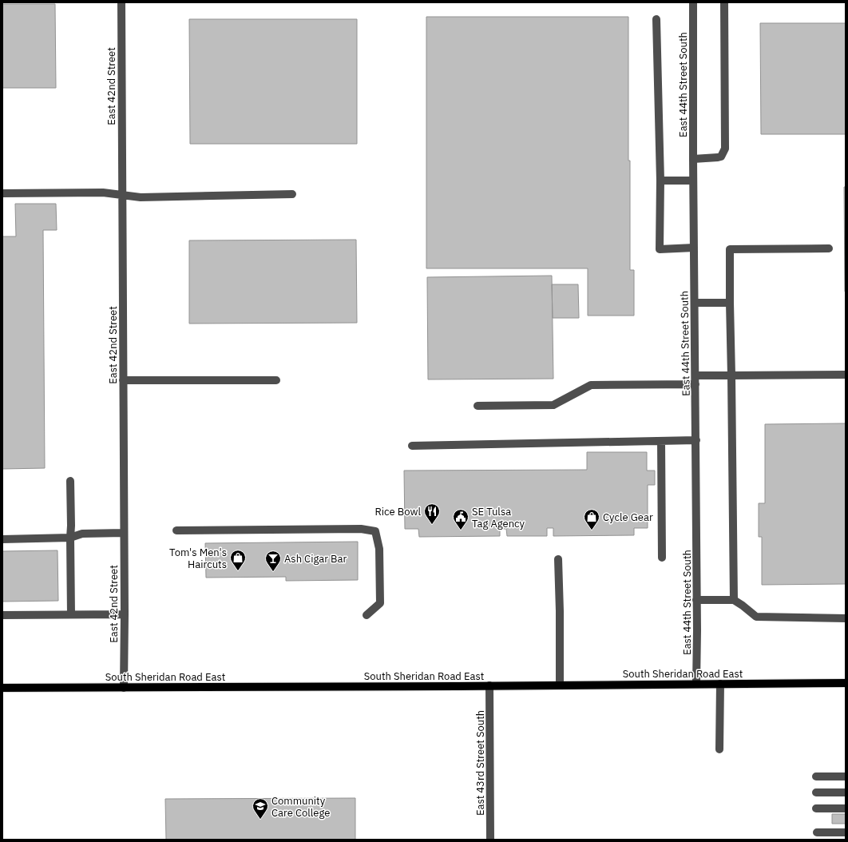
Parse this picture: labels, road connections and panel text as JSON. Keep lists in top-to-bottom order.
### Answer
{
  "streets": {
    "main road": ["South Sheridan Road East"],
    "street": ["East 44th Street South", "East 42nd Street", "East 43rd Street South"]
  },
  "crossings": [
    ["East 44th Street South", "South Sheridan Road East"],
    ["East 42nd Street", "South Sheridan Road East"],
    ["South Sheridan Road East", "East 43rd Street South"]
  ],
  "places": {
    "restaurant": ["Rice Bowl"],
    "public building": ["SE Tulsa Tag Agency"],
    "shop": ["Cycle Gear", "Tom's Men's Haircuts"],
    "bar": ["Ash Cigar Bar"],
    "school or university": ["Community Care College"]
  }
}
